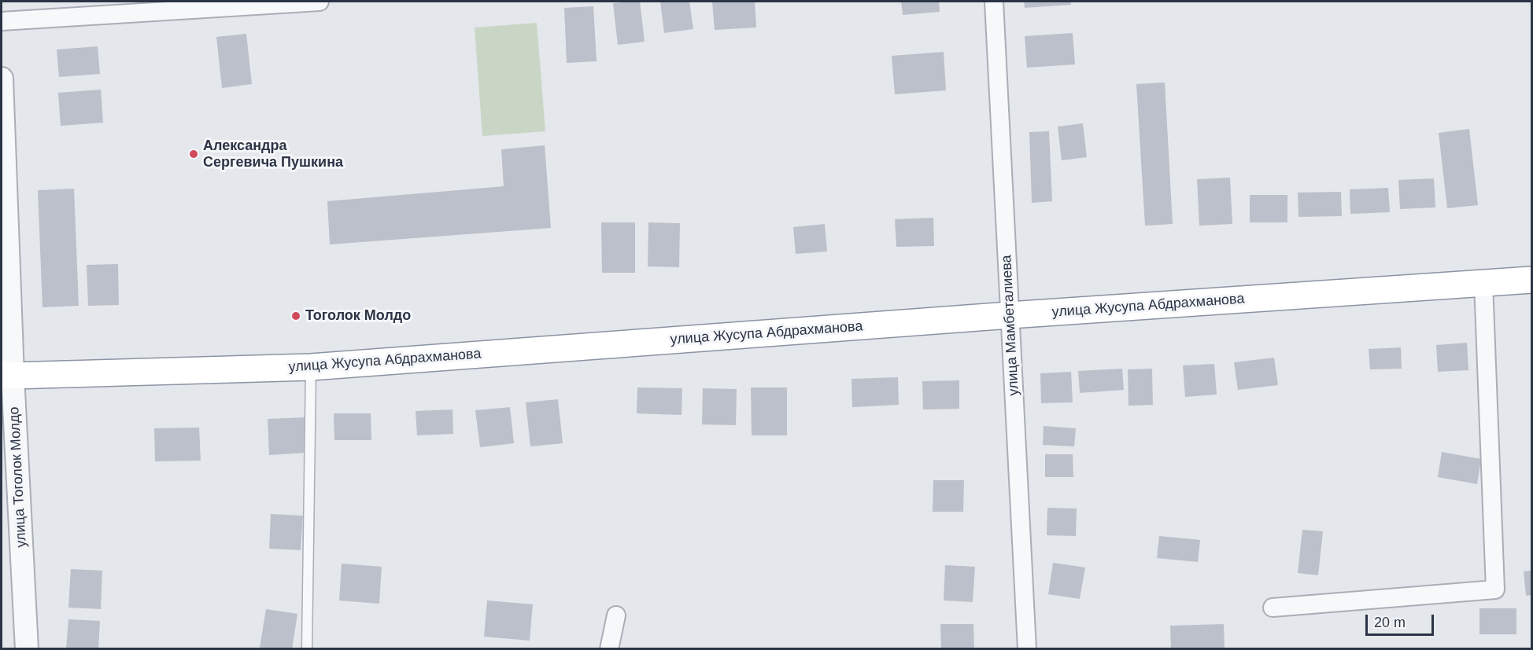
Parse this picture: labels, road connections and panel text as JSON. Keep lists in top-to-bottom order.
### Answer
{
  "streets": {
    "highway": ["улица Жусупа Абдрахманова"],
    "street": ["улица Мамбеталиева", "улица Тоголок Молдо"]
  },
  "crossings": [
    ["улица Жусупа Абдрахманова", "улица Мамбеталиева"],
    ["улица Жусупа Абдрахманова", "улица Тоголок Молдо"]
  ],
  "places": ["Александра Сергевича Пушкина", "Тоголок Молдо"],
  "scale_bar": "20 m"
}
